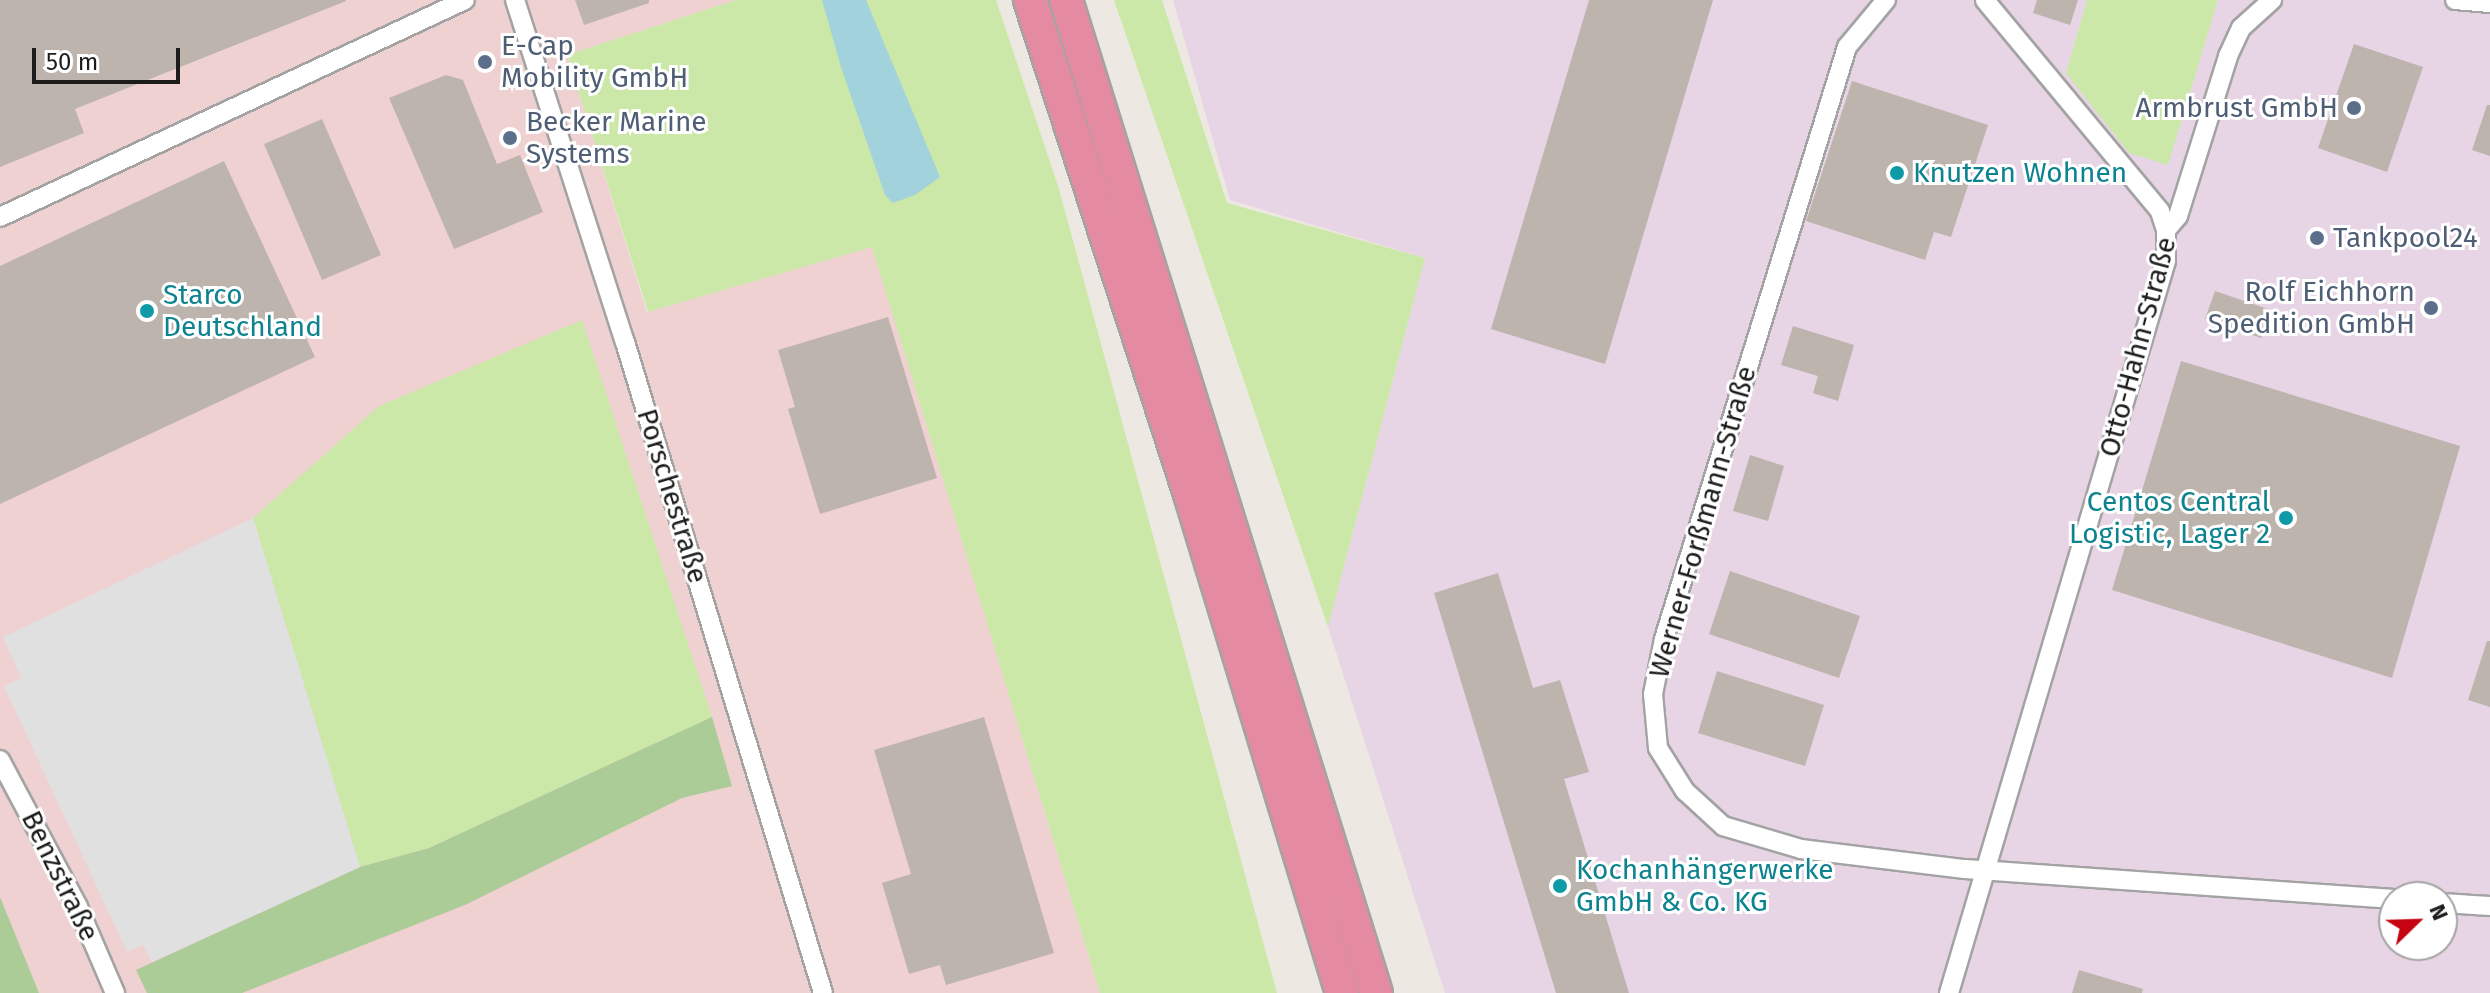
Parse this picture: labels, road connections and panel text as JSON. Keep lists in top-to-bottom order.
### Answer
{
  "streets": {
    "street": [
      "Otto-Hahn-Straße",
      "Porschestraße",
      "Werner-Forßmann-Straße",
      "Benzstraße"
    ]
  },
  "crossings": [
    ["Otto-Hahn-Straße", "Werner-Forßmann-Straße"]
  ],
  "places": [
    "E-Cap Mobility GmbH",
    "Armbrust GmbH",
    "Becker Marine Systems",
    "Knutzen Wohnen",
    "Tankpool24",
    "Rolf Eichhorn Spedition GmbH",
    "Starco Deutschland",
    "Centos Central Logistic, Lager 2",
    "Kochanhängerwerke GmbH & Co. KG"
  ],
  "scale_bar": "50 m",
  "north": "top right"
}
